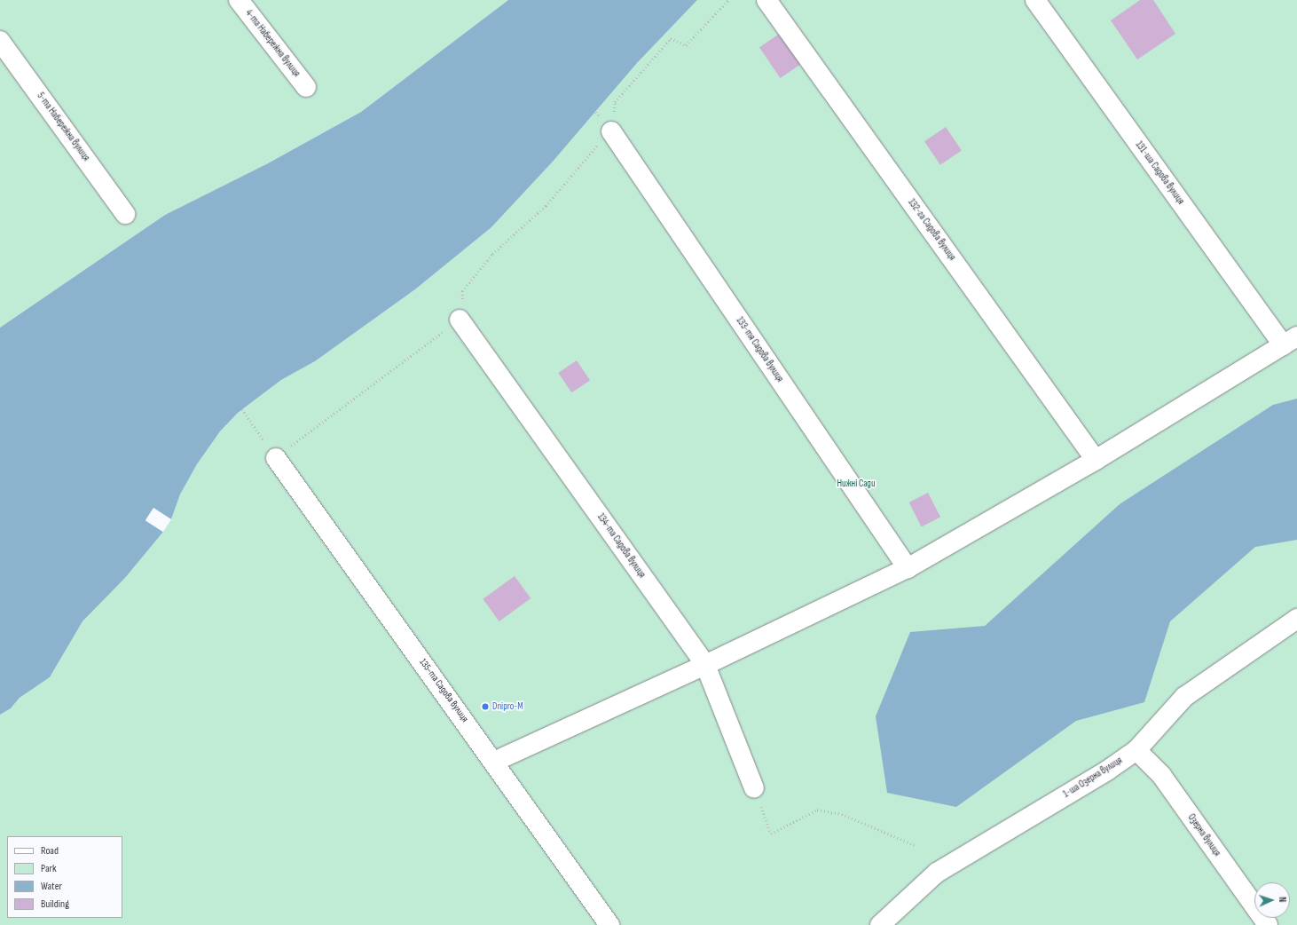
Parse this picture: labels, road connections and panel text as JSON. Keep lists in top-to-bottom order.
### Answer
{
  "streets": {
    "street": [
      "4-та Набережна вулиця",
      "5-та Набережна вулиця",
      "131-ша Садова вулиця",
      "132-га Садова вулиця",
      "133-тя Садова вулиця",
      "134-та Садова вулиця",
      "135-та Садова вулиця",
      "1-ша Озерна вулиця",
      "Озерна вулиця"
    ]
  },
  "crossings": [
    ["1-ша Озерна вулиця", "Озерна вулиця"]
  ],
  "parks": ["Нижні Сади"],
  "places": ["Dnipro-M"],
  "legend": [
    "Road",
    "Park",
    "Water",
    "Building"
  ],
  "north": "right"
}
